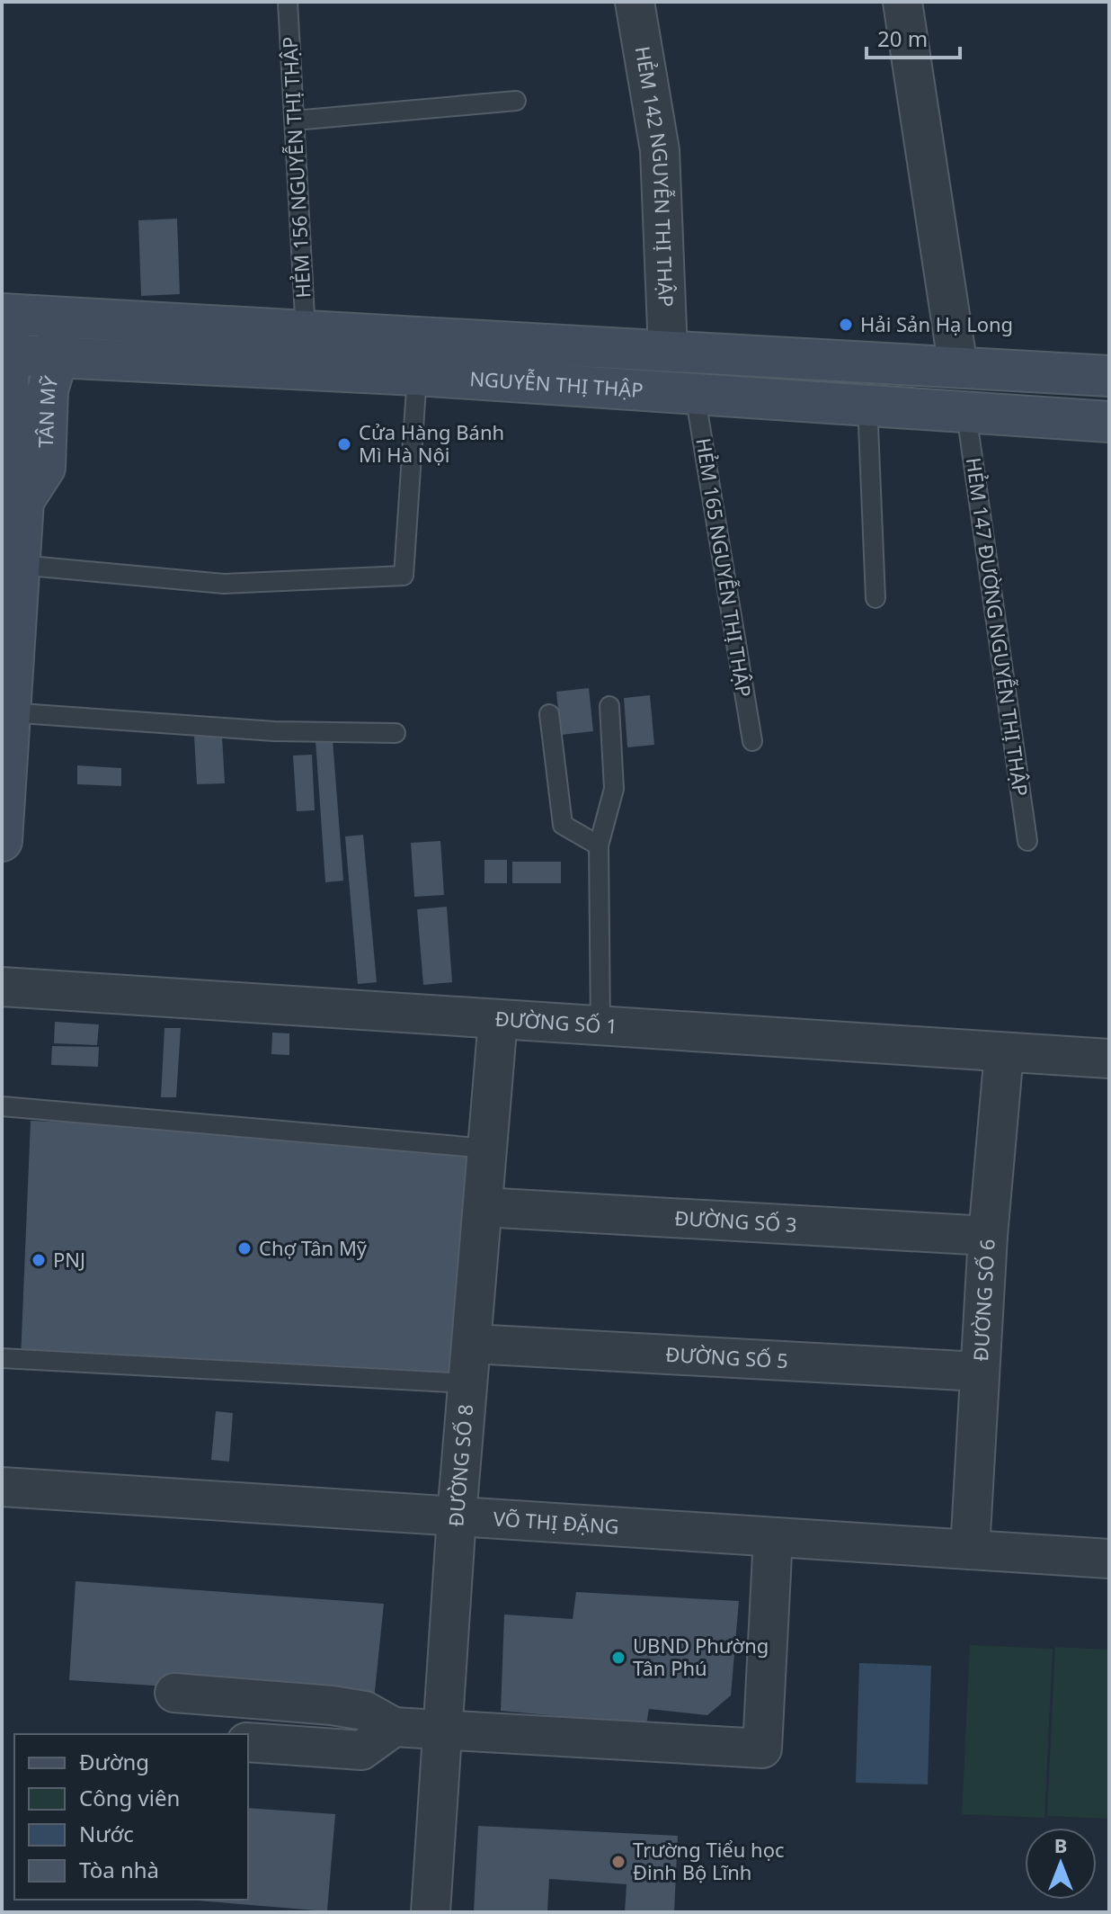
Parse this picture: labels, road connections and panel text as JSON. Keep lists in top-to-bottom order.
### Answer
{
  "streets": {
    "main road": ["NGUYỄN THỊ THẬP", "TÂN MỸ"],
    "street": [
      "HẺM 142 NGUYỄN THỊ THẬP",
      "ĐƯỜNG SỐ 1",
      "ĐƯỜNG SỐ 3",
      "ĐƯỜNG SỐ 6",
      "ĐƯỜNG SỐ 5",
      "ĐƯỜNG SỐ 8",
      "VÕ THỊ ĐẶNG"
    ],
    "lane": ["HẺM 156 NGUYỄN THỊ THẬP", "HẺM 165 NGUYỄN THỊ THẬP", "HẺM 147 ĐƯỜNG NGUYỄN THỊ THẬP"]
  },
  "crossings": [
    ["HẺM 156 NGUYỄN THỊ THẬP", "NGUYỄN THỊ THẬP"],
    ["HẺM 142 NGUYỄN THỊ THẬP", "NGUYỄN THỊ THẬP"],
    ["NGUYỄN THỊ THẬP", "TÂN MỸ"],
    ["NGUYỄN THỊ THẬP", "HẺM 165 NGUYỄN THỊ THẬP"],
    ["NGUYỄN THỊ THẬP", "HẺM 147 ĐƯỜNG NGUYỄN THỊ THẬP"],
    ["ĐƯỜNG SỐ 1", "ĐƯỜNG SỐ 6"],
    ["ĐƯỜNG SỐ 1", "ĐƯỜNG SỐ 8"],
    ["ĐƯỜNG SỐ 3", "ĐƯỜNG SỐ 6"],
    ["ĐƯỜNG SỐ 3", "ĐƯỜNG SỐ 8"],
    ["ĐƯỜNG SỐ 6", "ĐƯỜNG SỐ 5"],
    ["ĐƯỜNG SỐ 6", "VÕ THỊ ĐẶNG"],
    ["ĐƯỜNG SỐ 5", "ĐƯỜNG SỐ 8"],
    ["ĐƯỜNG SỐ 8", "VÕ THỊ ĐẶNG"]
  ],
  "places": [
    "Hải Sản Hạ Long",
    "Cửa Hàng Bánh Mì Hà Nội",
    "Chợ Tân Mỹ",
    "PNJ",
    "UBND Phường Tân Phú",
    "Trường Tiểu học Đinh Bộ Lĩnh"
  ],
  "legend": [
    "Đường",
    "Công viên",
    "Nước",
    "Tòa nhà"
  ],
  "scale_bar": "20 m",
  "north": "top"
}
